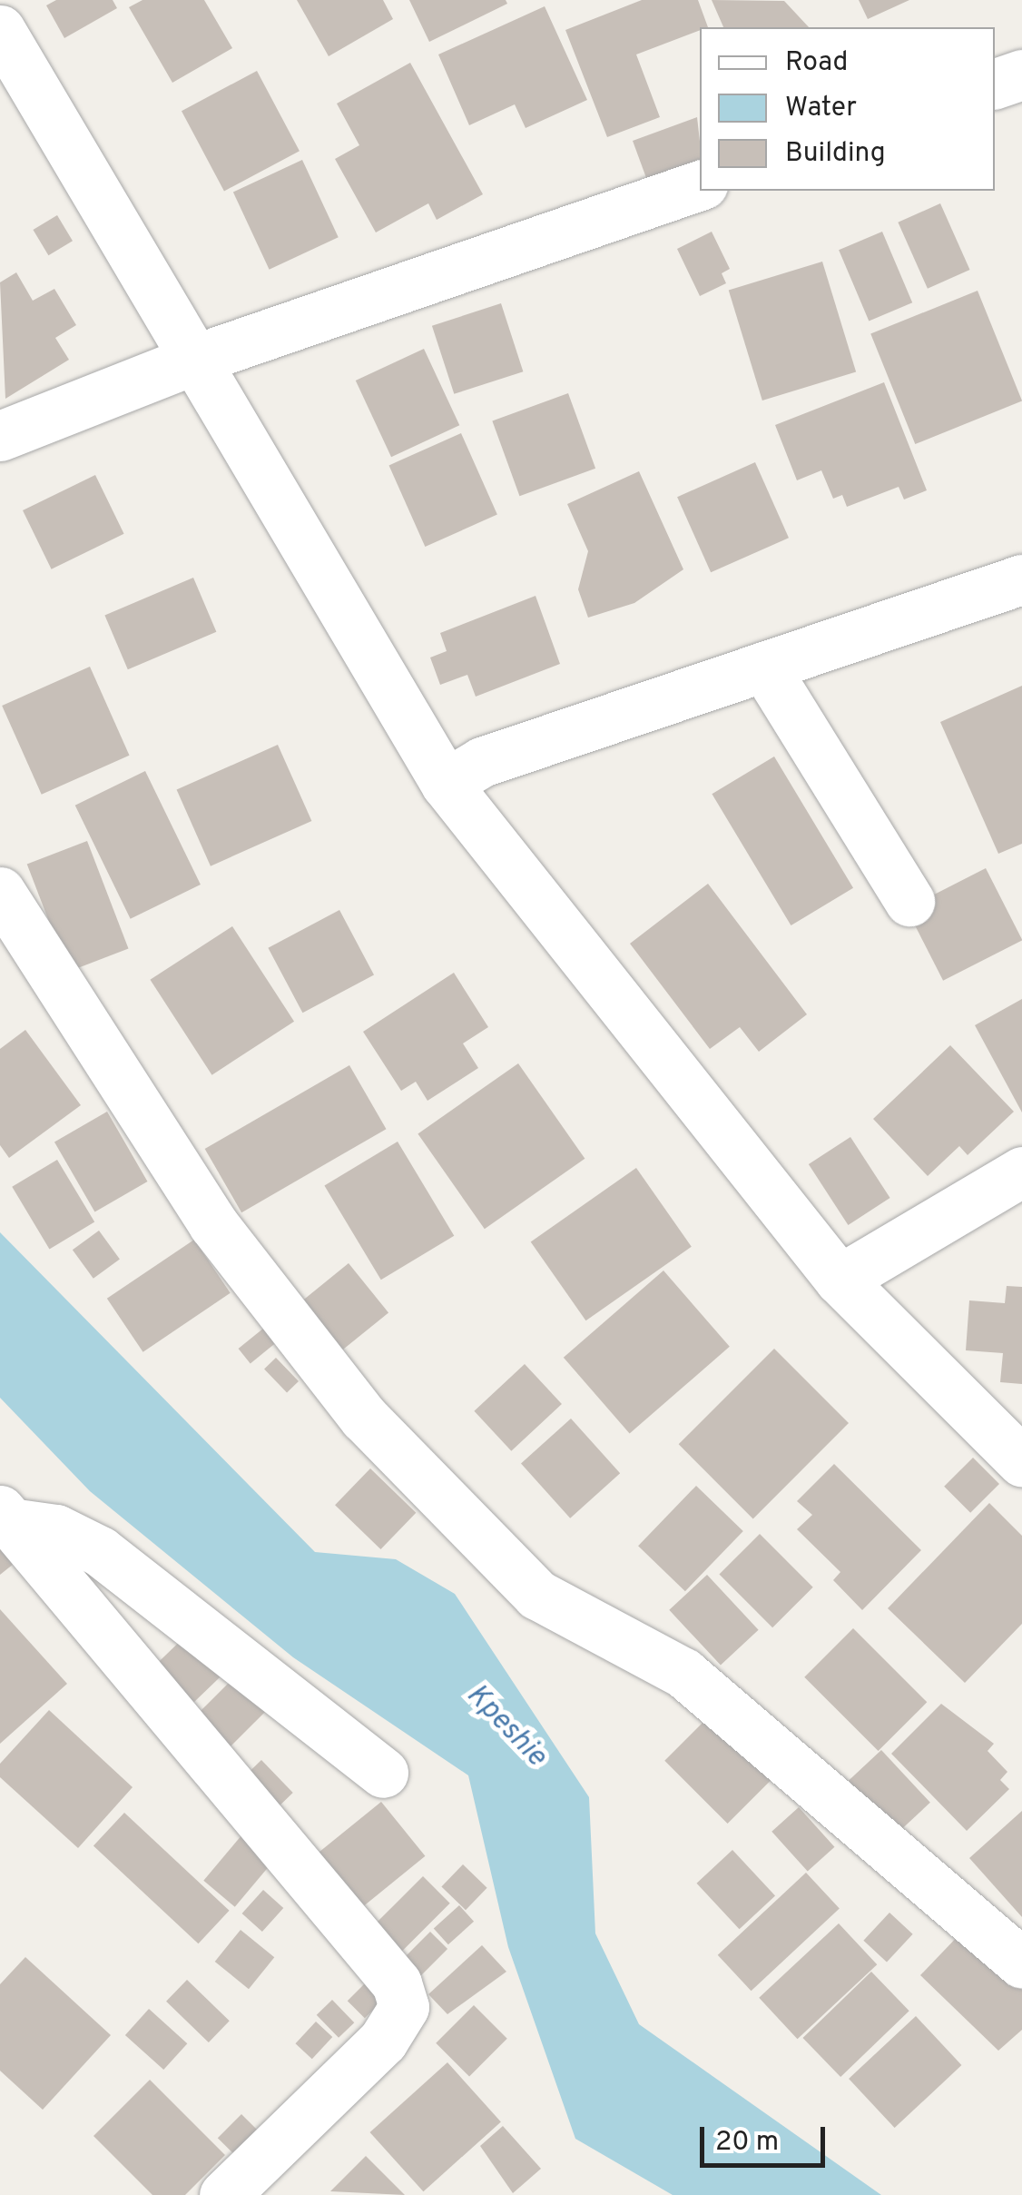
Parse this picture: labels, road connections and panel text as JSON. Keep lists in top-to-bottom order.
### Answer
{
  "water": ["Kpeshie"],
  "legend": ["Road", "Water", "Building"],
  "scale_bar": "20 m"
}
